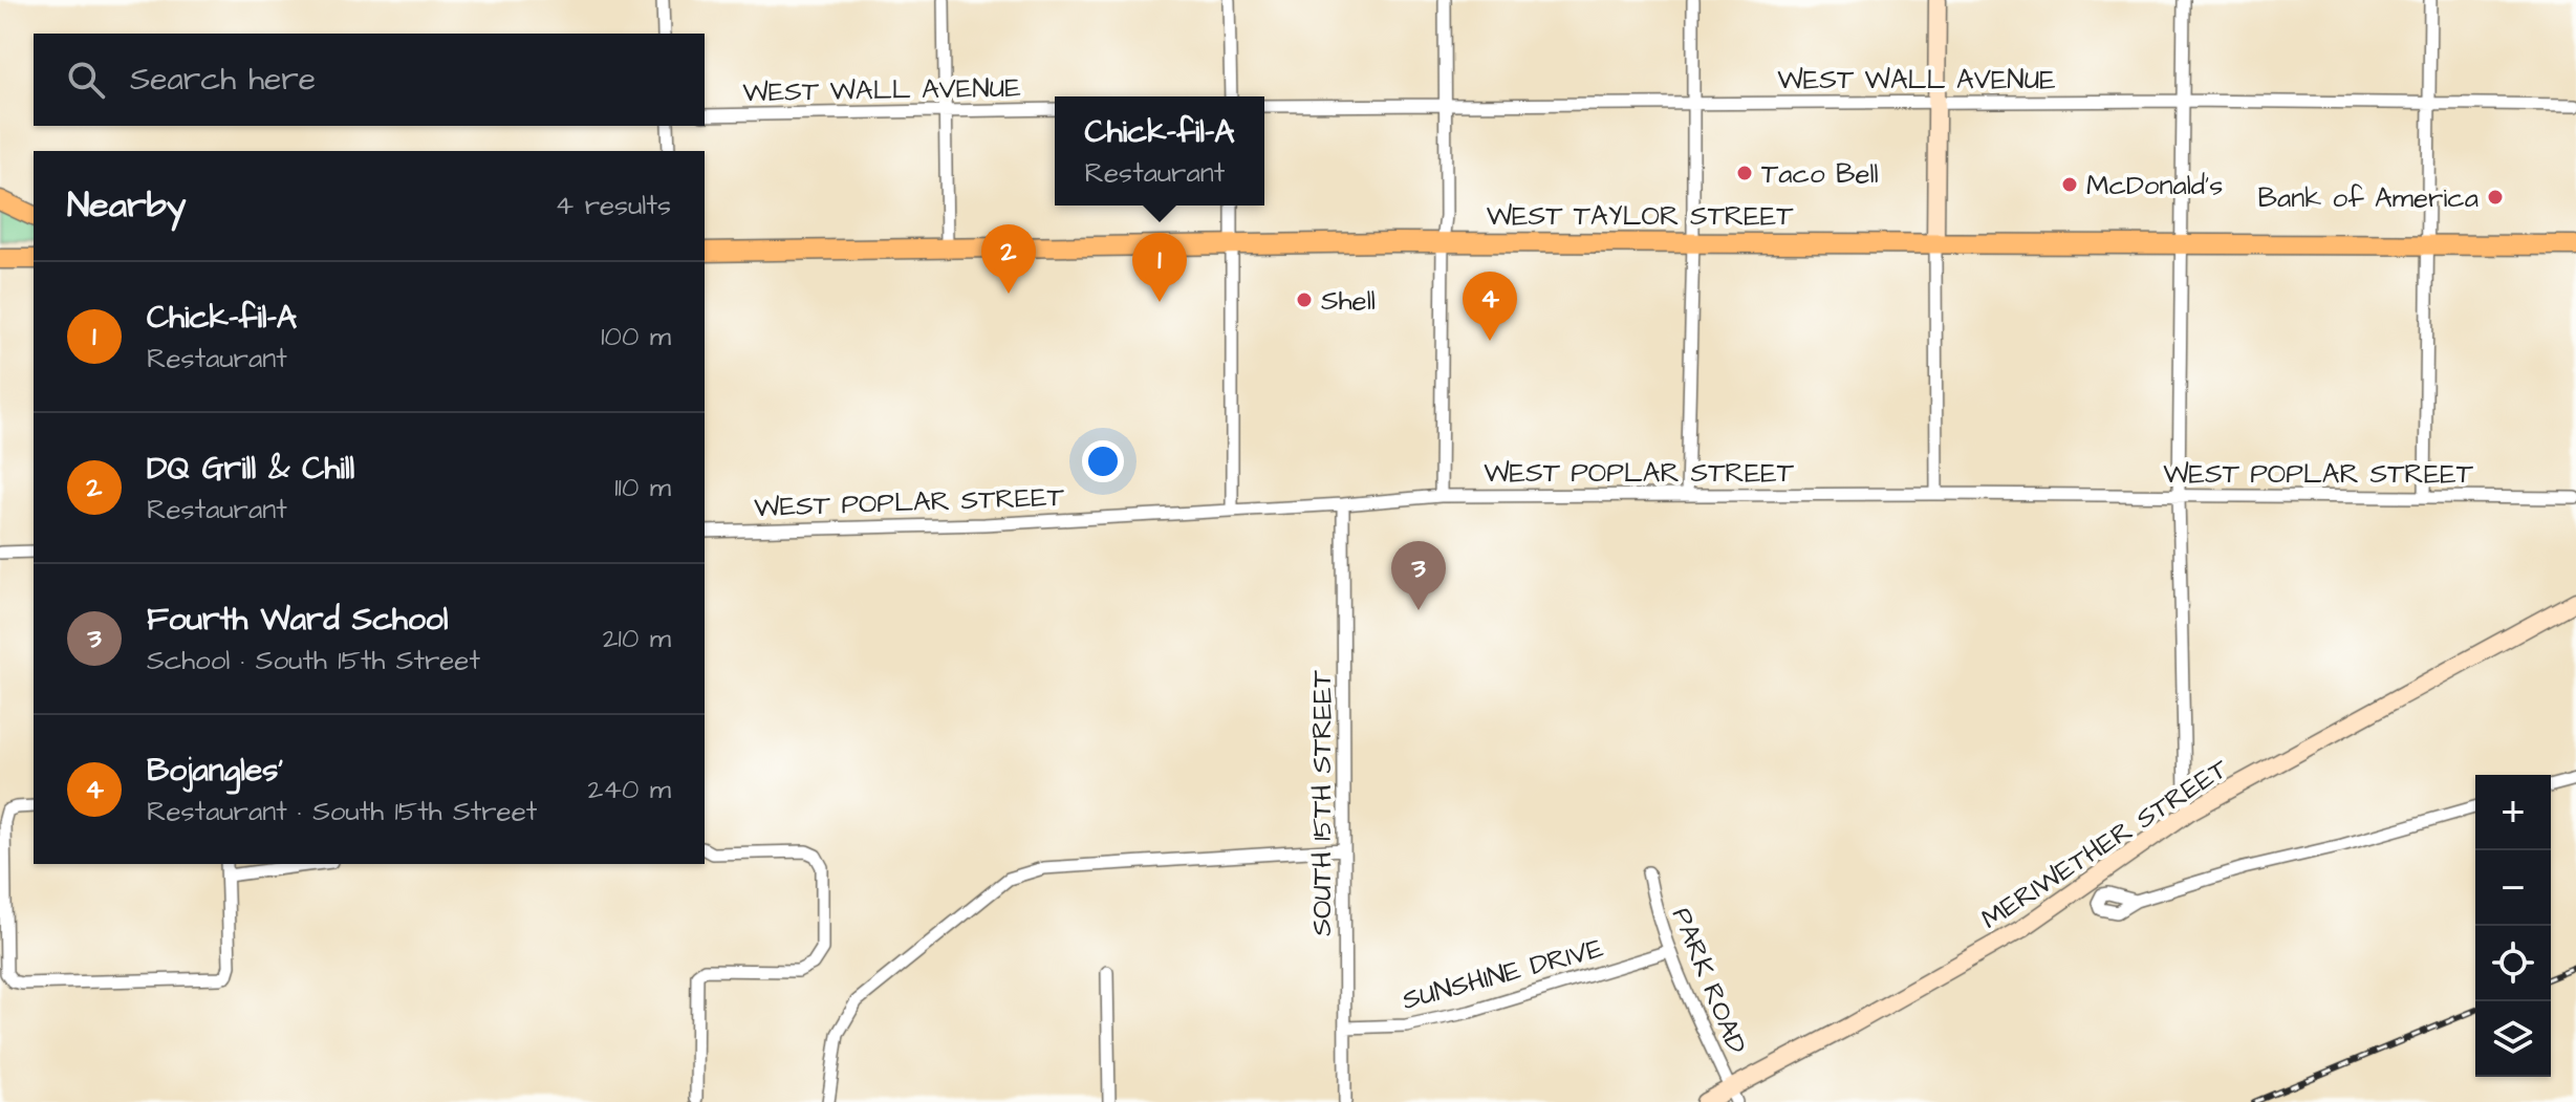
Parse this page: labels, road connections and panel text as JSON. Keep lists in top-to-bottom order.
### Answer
{
  "streets": {
    "main road": ["WEST TAYLOR STREET"],
    "street": [
      "WEST WALL AVENUE",
      "WEST POPLAR STREET",
      "SOUTH 15TH STREET",
      "MERIWETHER STREET",
      "SUNSHINE DRIVE",
      "PARK ROAD"
    ]
  },
  "crossings": [
    ["WEST POPLAR STREET", "SOUTH 15TH STREET"],
    ["SOUTH 15TH STREET", "SUNSHINE DRIVE"],
    ["MERIWETHER STREET", "PARK ROAD"],
    ["SUNSHINE DRIVE", "PARK ROAD"]
  ],
  "places": [
    "Taco Bell",
    "McDonald's",
    "Bank of America",
    "Shell"
  ],
  "page": {
    "search": "Search here",
    "popup": ["Chick-fil-A", "Restaurant"],
    "heading": ["Nearby", "4 results"],
    "pins": [
      "2",
      "1",
      "4",
      "3"
    ],
    "list": [
      {
        "mark": "1",
        "name": "Chick-fil-A",
        "note": "Restaurant",
        "value": "100 m"
      },
      {
        "mark": "2",
        "name": "DQ Grill & Chill",
        "note": "Restaurant",
        "value": "110 m"
      },
      {
        "mark": "3",
        "name": "Fourth Ward School",
        "note": "School · South 15th Street",
        "value": "210 m"
      },
      {
        "mark": "4",
        "name": "Bojangles'",
        "note": "Restaurant · South 15th Street",
        "value": "240 m"
      }
    ],
    "map_buttons": ["+", "−"]
  }
}
